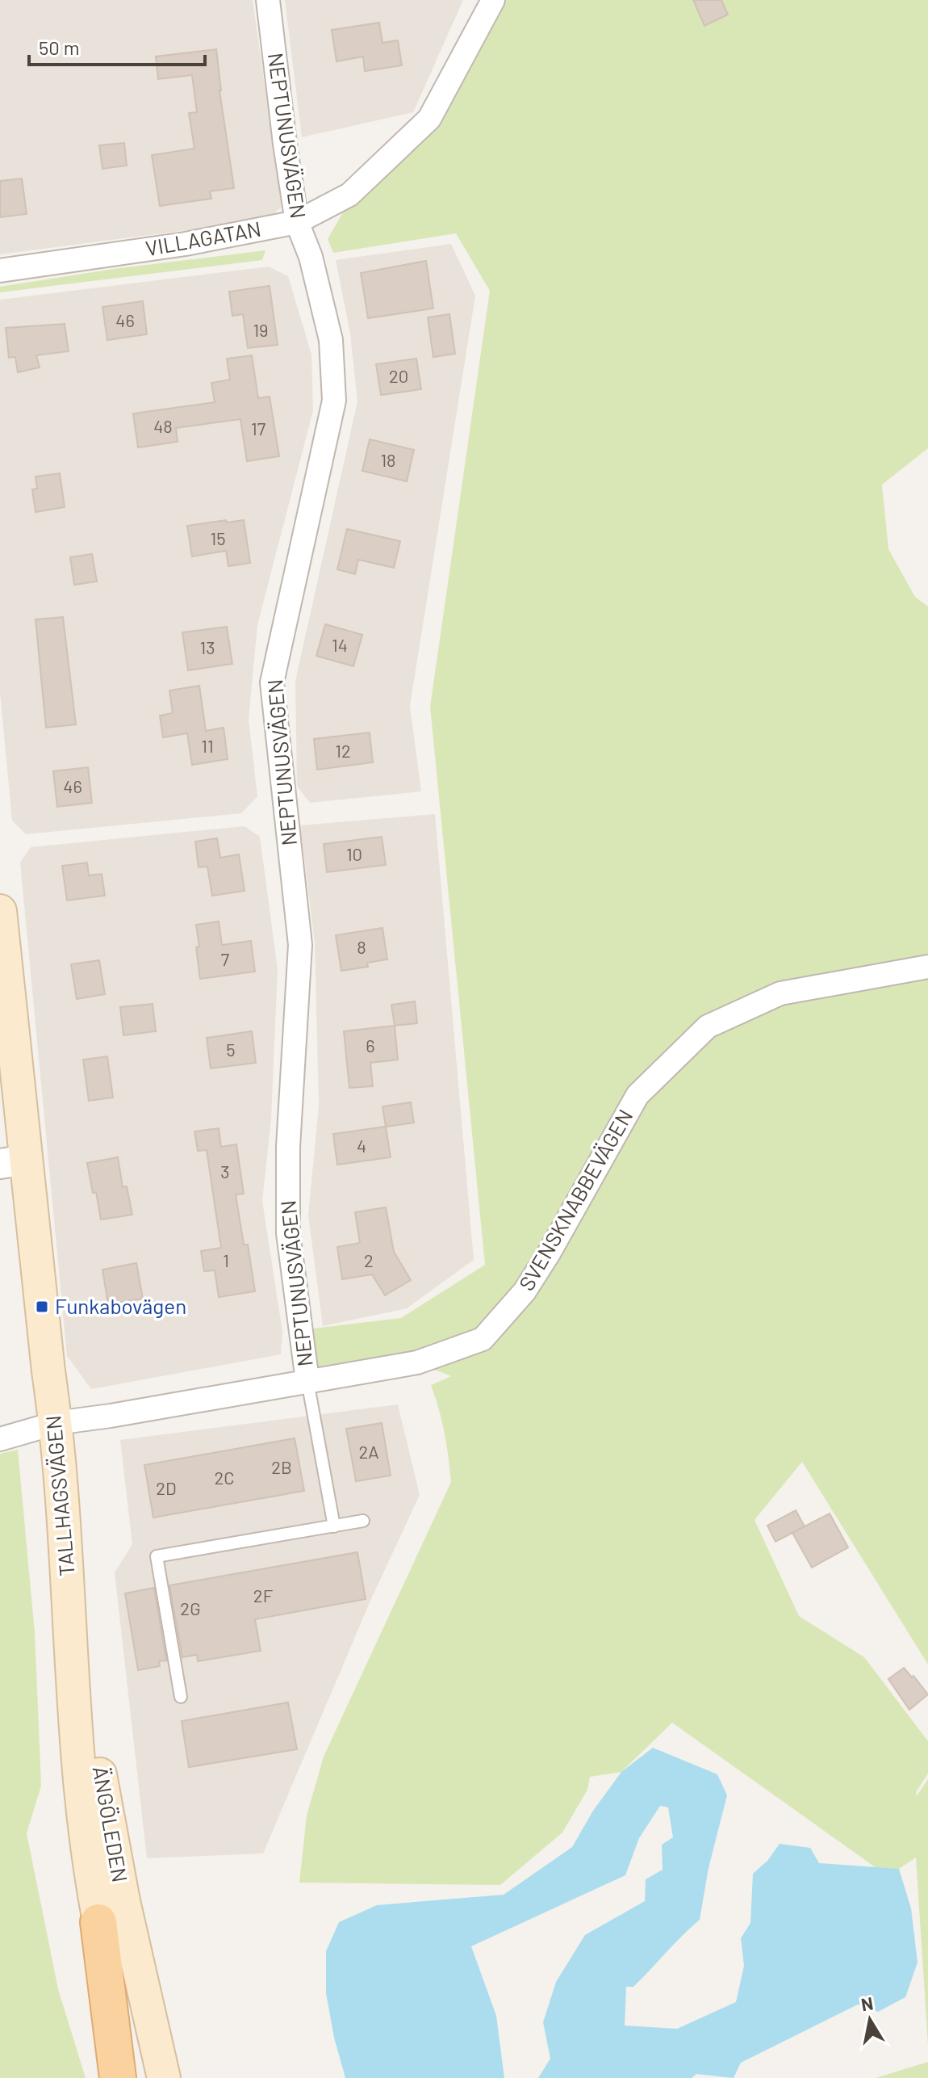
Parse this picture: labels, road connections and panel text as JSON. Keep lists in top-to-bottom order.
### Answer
{
  "streets": {
    "main road": ["TALLHAGSVÄGEN", "ÄNGÖLEDEN"],
    "street": ["NEPTUNUSVÄGEN", "VILLAGATAN", "SVENSKNABBEVÄGEN"]
  },
  "crossings": [
    ["NEPTUNUSVÄGEN", "VILLAGATAN"],
    ["NEPTUNUSVÄGEN", "SVENSKNABBEVÄGEN"],
    ["SVENSKNABBEVÄGEN", "TALLHAGSVÄGEN"],
    ["TALLHAGSVÄGEN", "ÄNGÖLEDEN"]
  ],
  "places": {
    "transit": ["Funkabovägen"]
  },
  "house_numbers": [
    "46",
    "19",
    "20",
    "48",
    "17",
    "18",
    "15",
    "14",
    "13",
    "11",
    "12",
    "46",
    "10",
    "8",
    "7",
    "6",
    "5",
    "4",
    "3",
    "1",
    "2",
    "2A",
    "2B",
    "2C",
    "2D",
    "2F",
    "2G"
  ],
  "scale_bar": "50 m",
  "north": "top"
}
